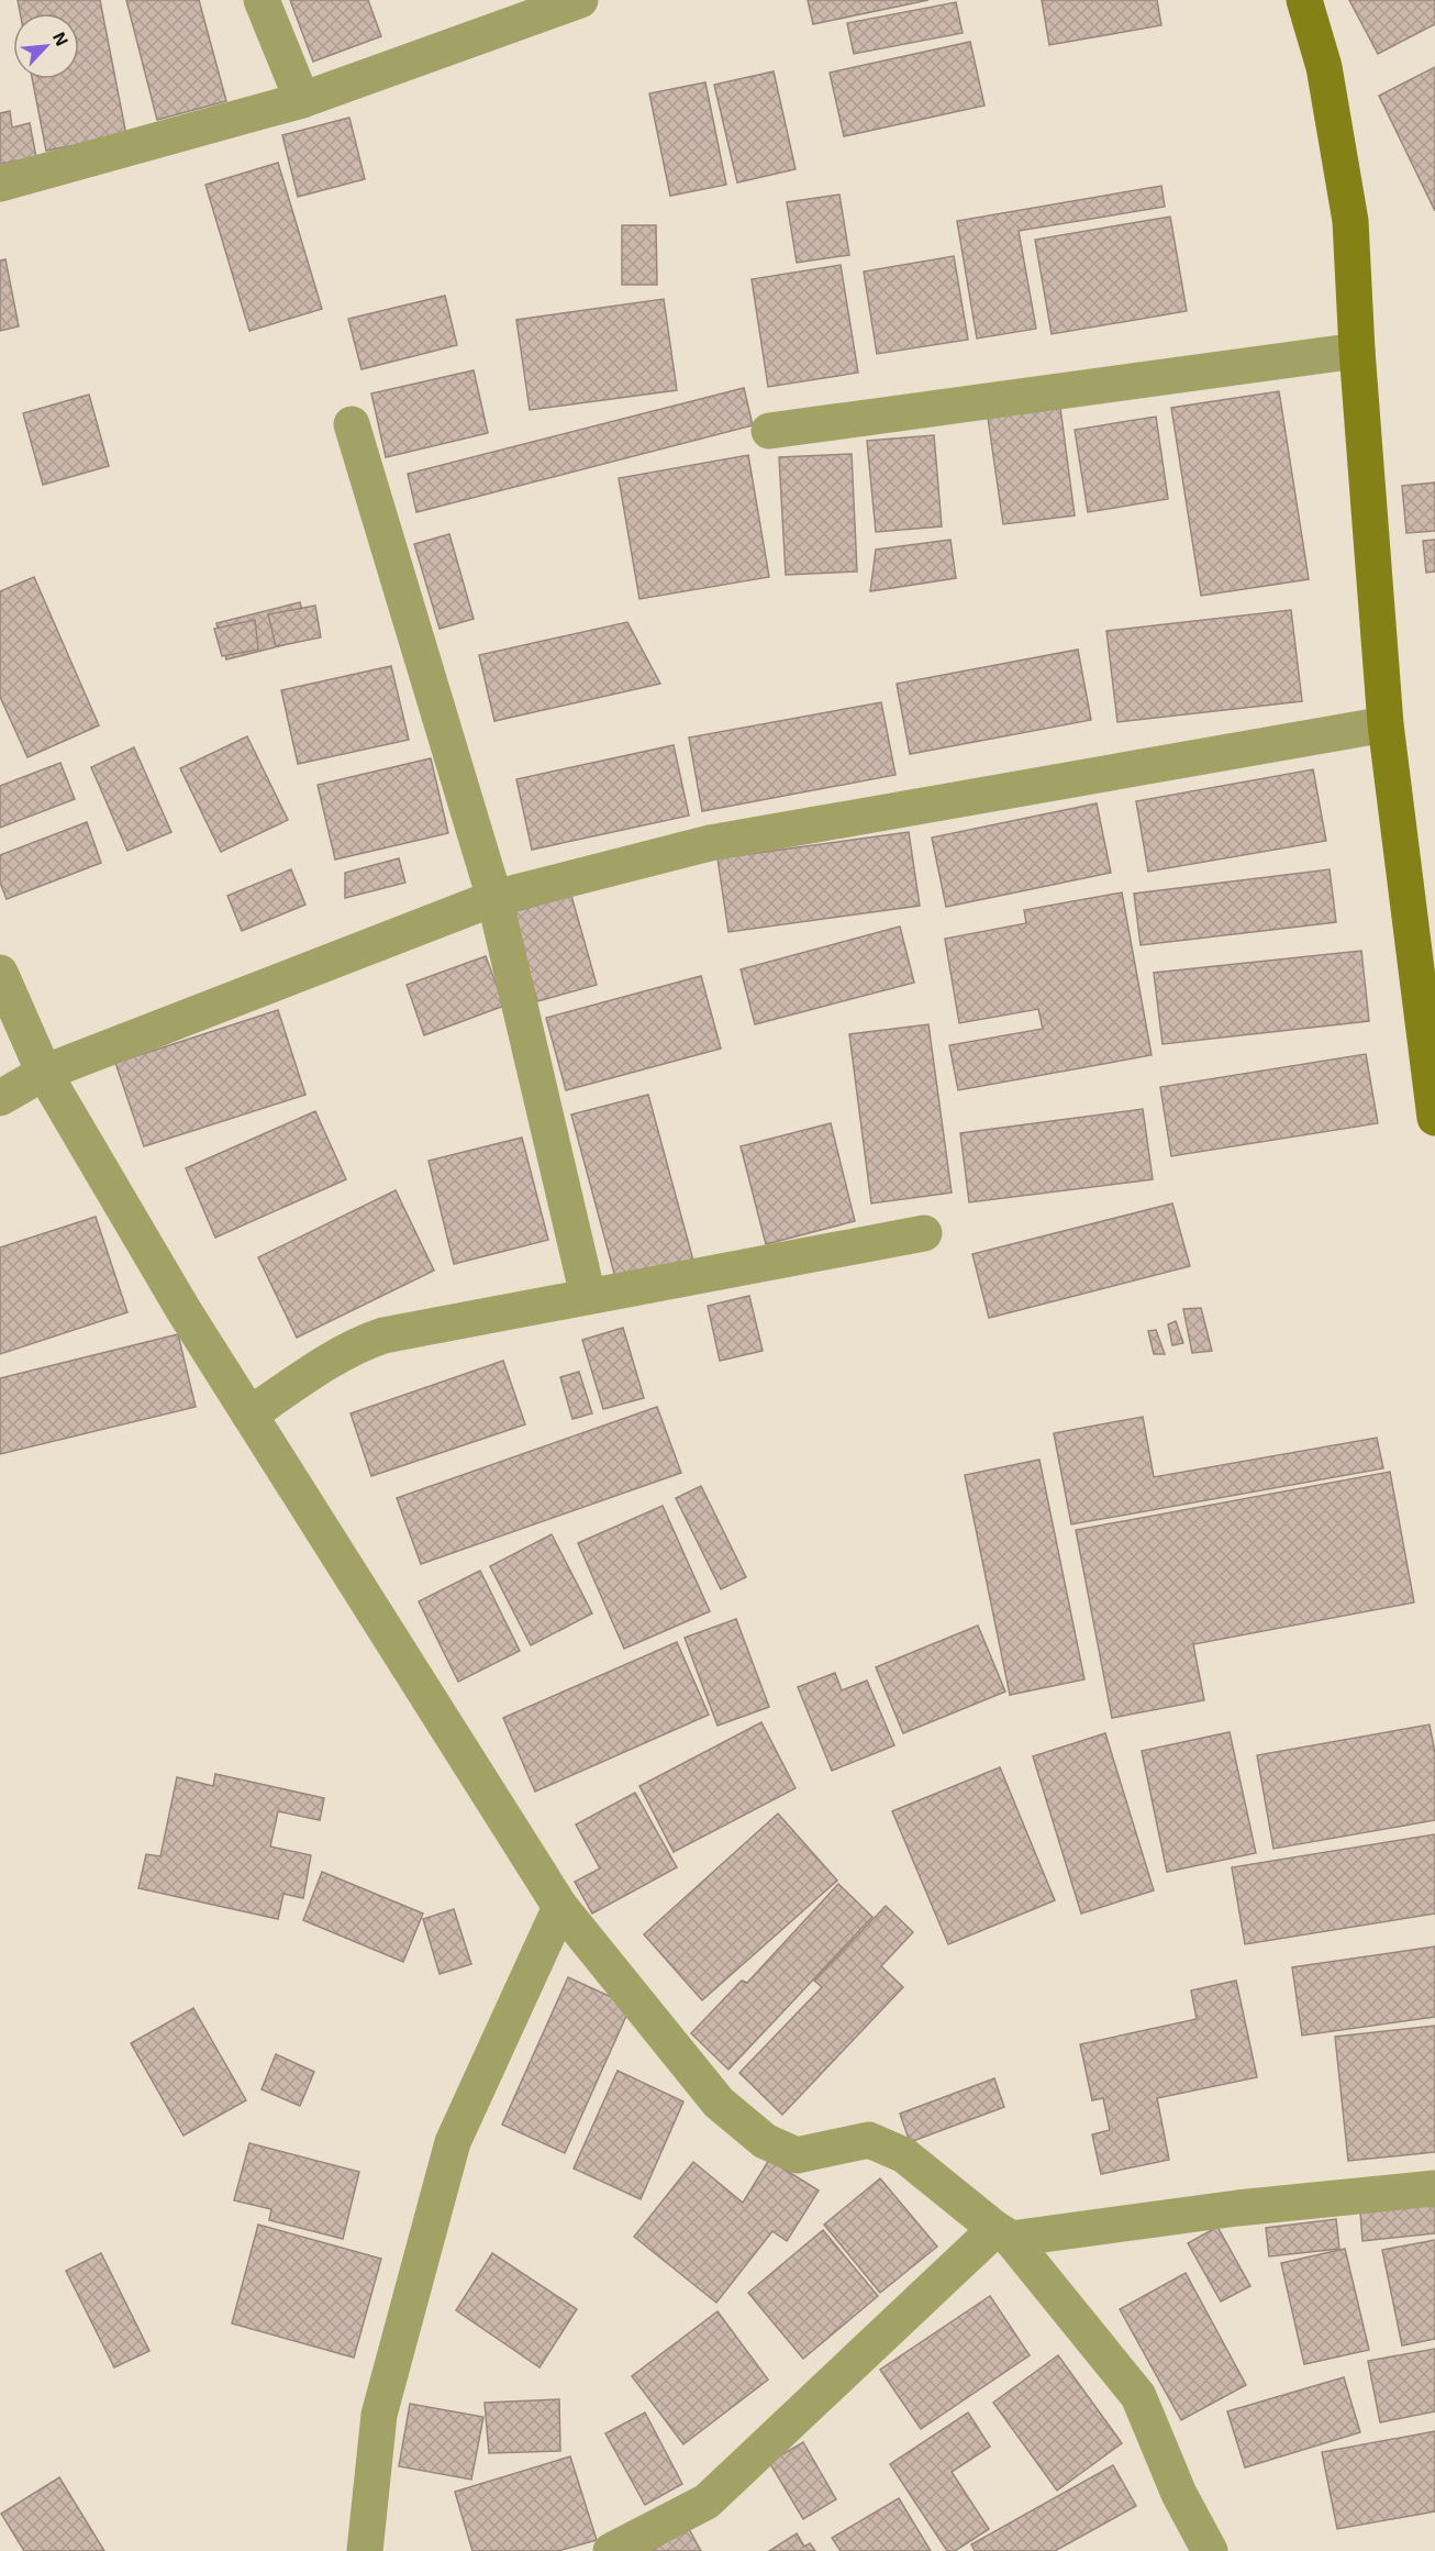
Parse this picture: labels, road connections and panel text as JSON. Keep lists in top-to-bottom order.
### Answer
{
  "north": "top right"
}
